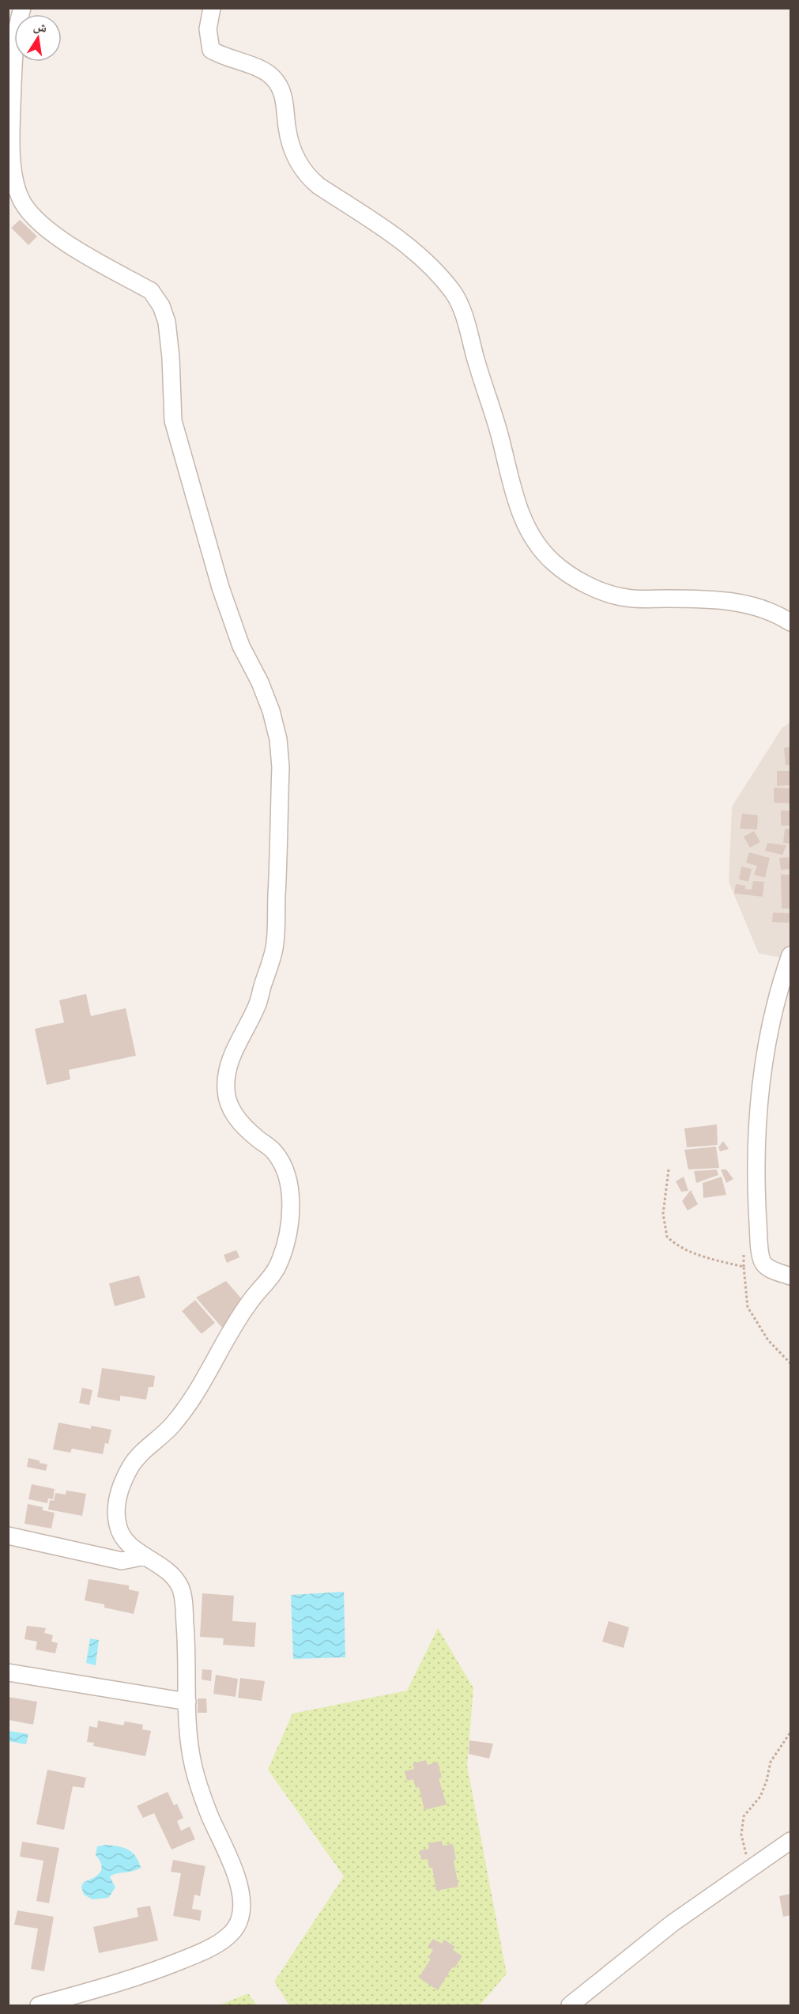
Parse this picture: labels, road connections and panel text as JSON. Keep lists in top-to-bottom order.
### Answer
{
  "north": "top"
}
